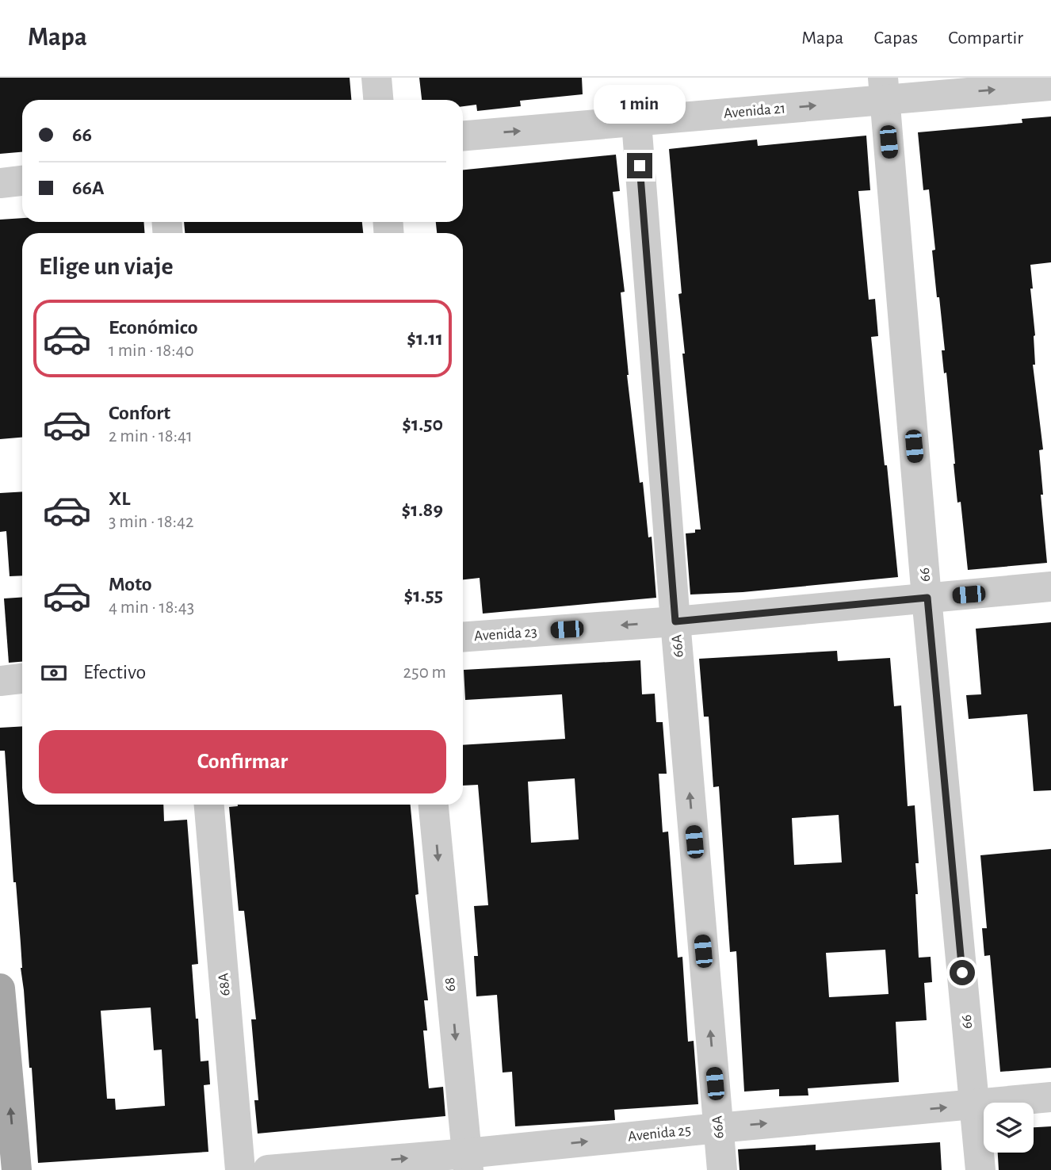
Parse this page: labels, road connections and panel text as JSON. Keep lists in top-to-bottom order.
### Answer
{
  "streets": {
    "street": [
      "Avenida 21",
      "66",
      "Avenida 23",
      "66A",
      "68A",
      "68",
      "Avenida 25"
    ]
  },
  "crossings": [
    ["Avenida 21", "66"],
    ["Avenida 21", "66A"],
    ["66", "Avenida 23"],
    ["66", "Avenida 25"],
    ["Avenida 23", "66A"],
    ["66A", "Avenida 25"],
    ["68", "Avenida 25"]
  ],
  "one_way": [
    "Avenida 21",
    "Avenida 23",
    "66A",
    "68",
    "Avenida 25"
  ],
  "page": {
    "header": "Mapa",
    "nav": ["Mapa", "Capas", "Compartir"],
    "bubble": "1 min",
    "banner": ["66", "66A"],
    "heading": "Elige un viaje",
    "list": [
      {
        "name": "Económico",
        "note": "1 min · 18:40",
        "value": "$1.11"
      },
      {
        "name": "Confort",
        "note": "2 min · 18:41",
        "value": "$1.50"
      },
      {
        "name": "XL",
        "note": "3 min · 18:42",
        "value": "$1.89"
      },
      {
        "name": "Moto",
        "note": "4 min · 18:43",
        "value": "$1.55"
      }
    ],
    "pay": ["Efectivo", "250 m"],
    "buttons": "Confirmar"
  }
}
